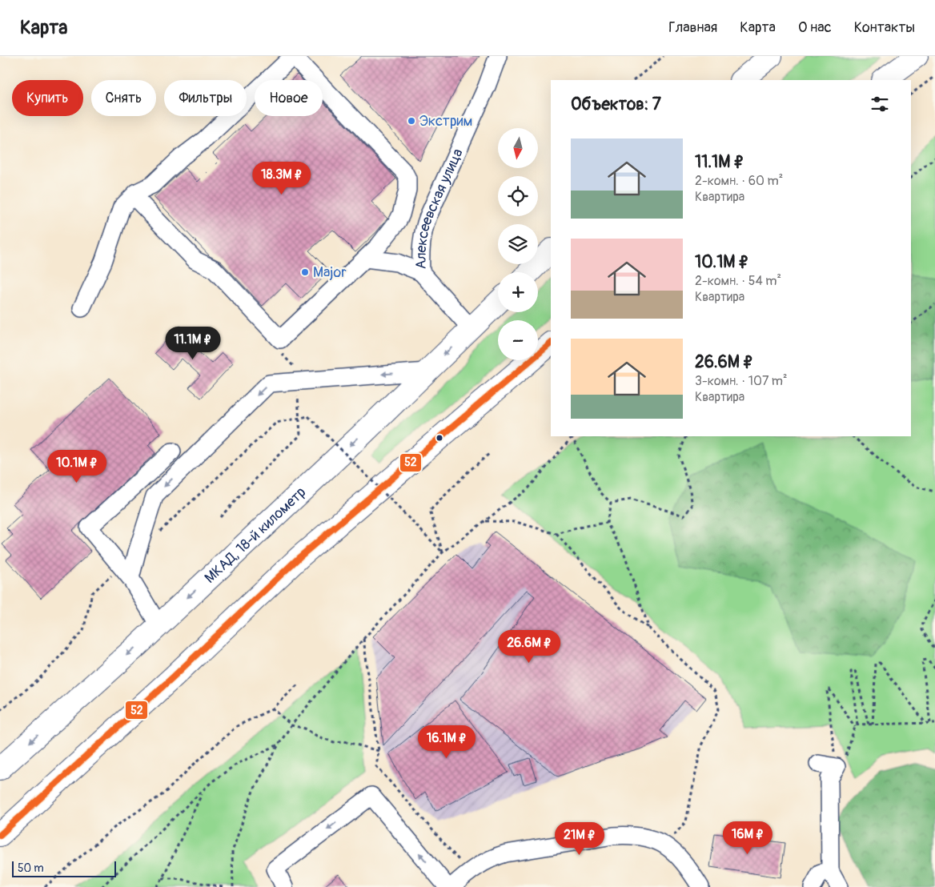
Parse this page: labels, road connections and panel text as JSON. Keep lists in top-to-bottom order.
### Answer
{
  "streets": {
    "highway": ["МКАД, 18-й километр"],
    "street": ["Алексеевская улица"]
  },
  "crossings": [
    ["Алексеевская улица", "МКАД, 18-й километр"]
  ],
  "places": ["Экстрим", "Major"],
  "lines": ["transit line 52"],
  "scale_bar": "50 m",
  "north": "bottom",
  "page": {
    "header": "Карта",
    "nav": [
      "Главная",
      "Карта",
      "О нас",
      "Контакты"
    ],
    "chip": [
      "Купить",
      "Снять",
      "Фильтры",
      "Новое"
    ],
    "heading": "Объектов: 7",
    "map_buttons": ["+", "−"],
    "list": [
      {
        "name": "11.1M ₽",
        "note": "2-комн. · 60 m² · Квартира"
      },
      {
        "name": "10.1M ₽",
        "note": "2-комн. · 54 m² · Квартира"
      },
      {
        "name": "26.6M ₽",
        "note": "3-комн. · 107 m² · Квартира"
      }
    ],
    "price": [
      "18.3M ₽",
      "11.1M ₽",
      "10.1M ₽",
      "26.6M ₽",
      "16.1M ₽",
      "16M ₽",
      "21M ₽"
    ],
    "scale": "50 m"
  }
}
